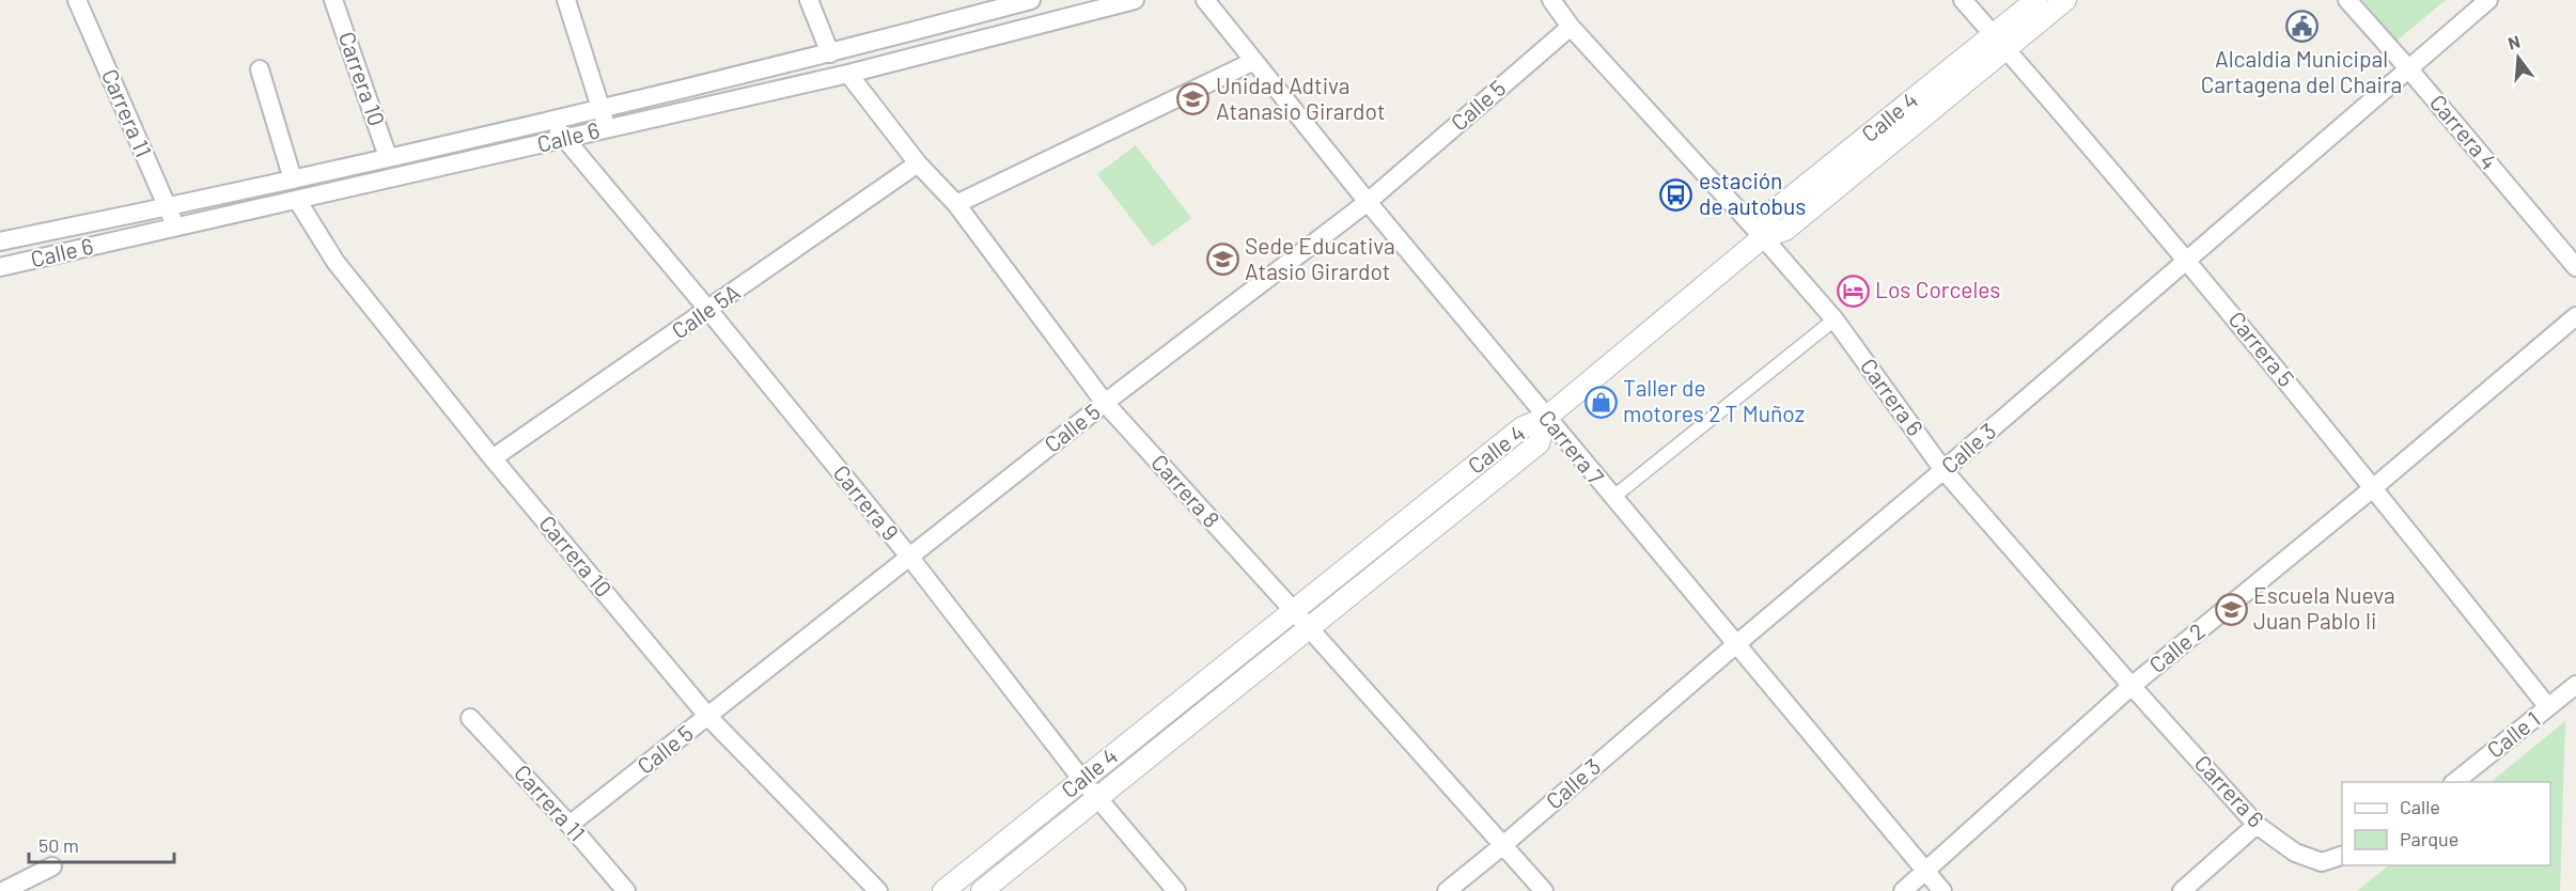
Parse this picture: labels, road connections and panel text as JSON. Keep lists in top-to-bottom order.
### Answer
{
  "streets": {
    "street": [
      "Carrera 10",
      "Calle 5",
      "Carrera 11",
      "Calle 4",
      "Carrera 4",
      "Calle 6",
      "Calle 5A",
      "Carrera 5",
      "Carrera 6",
      "Carrera 7",
      "Calle 3",
      "Carrera 8",
      "Carrera 9",
      "Calle 2",
      "Calle 1"
    ]
  },
  "crossings": [
    ["Carrera 10", "Calle 5"],
    ["Carrera 10", "Calle 6"],
    ["Carrera 10", "Calle 5A"],
    ["Calle 5", "Carrera 11"],
    ["Calle 5", "Carrera 6"],
    ["Calle 5", "Carrera 7"],
    ["Calle 5", "Carrera 8"],
    ["Calle 5", "Carrera 9"],
    ["Carrera 11", "Calle 6"],
    ["Calle 4", "Carrera 5"],
    ["Calle 4", "Carrera 6"],
    ["Calle 4", "Carrera 7"],
    ["Calle 4", "Carrera 8"],
    ["Calle 4", "Carrera 9"],
    ["Carrera 4", "Calle 3"],
    ["Calle 6", "Carrera 8"],
    ["Calle 6", "Carrera 9"],
    ["Calle 5A", "Carrera 8"],
    ["Calle 5A", "Carrera 9"],
    ["Carrera 5", "Calle 3"],
    ["Carrera 5", "Calle 2"],
    ["Carrera 5", "Calle 1"],
    ["Carrera 6", "Calle 3"],
    ["Carrera 6", "Calle 2"],
    ["Carrera 7", "Calle 3"],
    ["Carrera 7", "Calle 2"],
    ["Calle 3", "Carrera 8"]
  ],
  "places": {
    "public building": ["Alcaldia Municipal Cartagena del Chaira"],
    "school or university": ["Unidad Adtiva Atanasio Girardot", "Sede Educativa Atasio Girardot", "Escuela Nueva Juan Pablo Ii"],
    "bus stop": ["estación de autobus"],
    "hotel": ["Los Corceles"],
    "shop": ["Taller de motores 2 T Muñoz"]
  },
  "legend": ["Calle", "Parque"],
  "scale_bar": "50 m",
  "north": "top"
}
